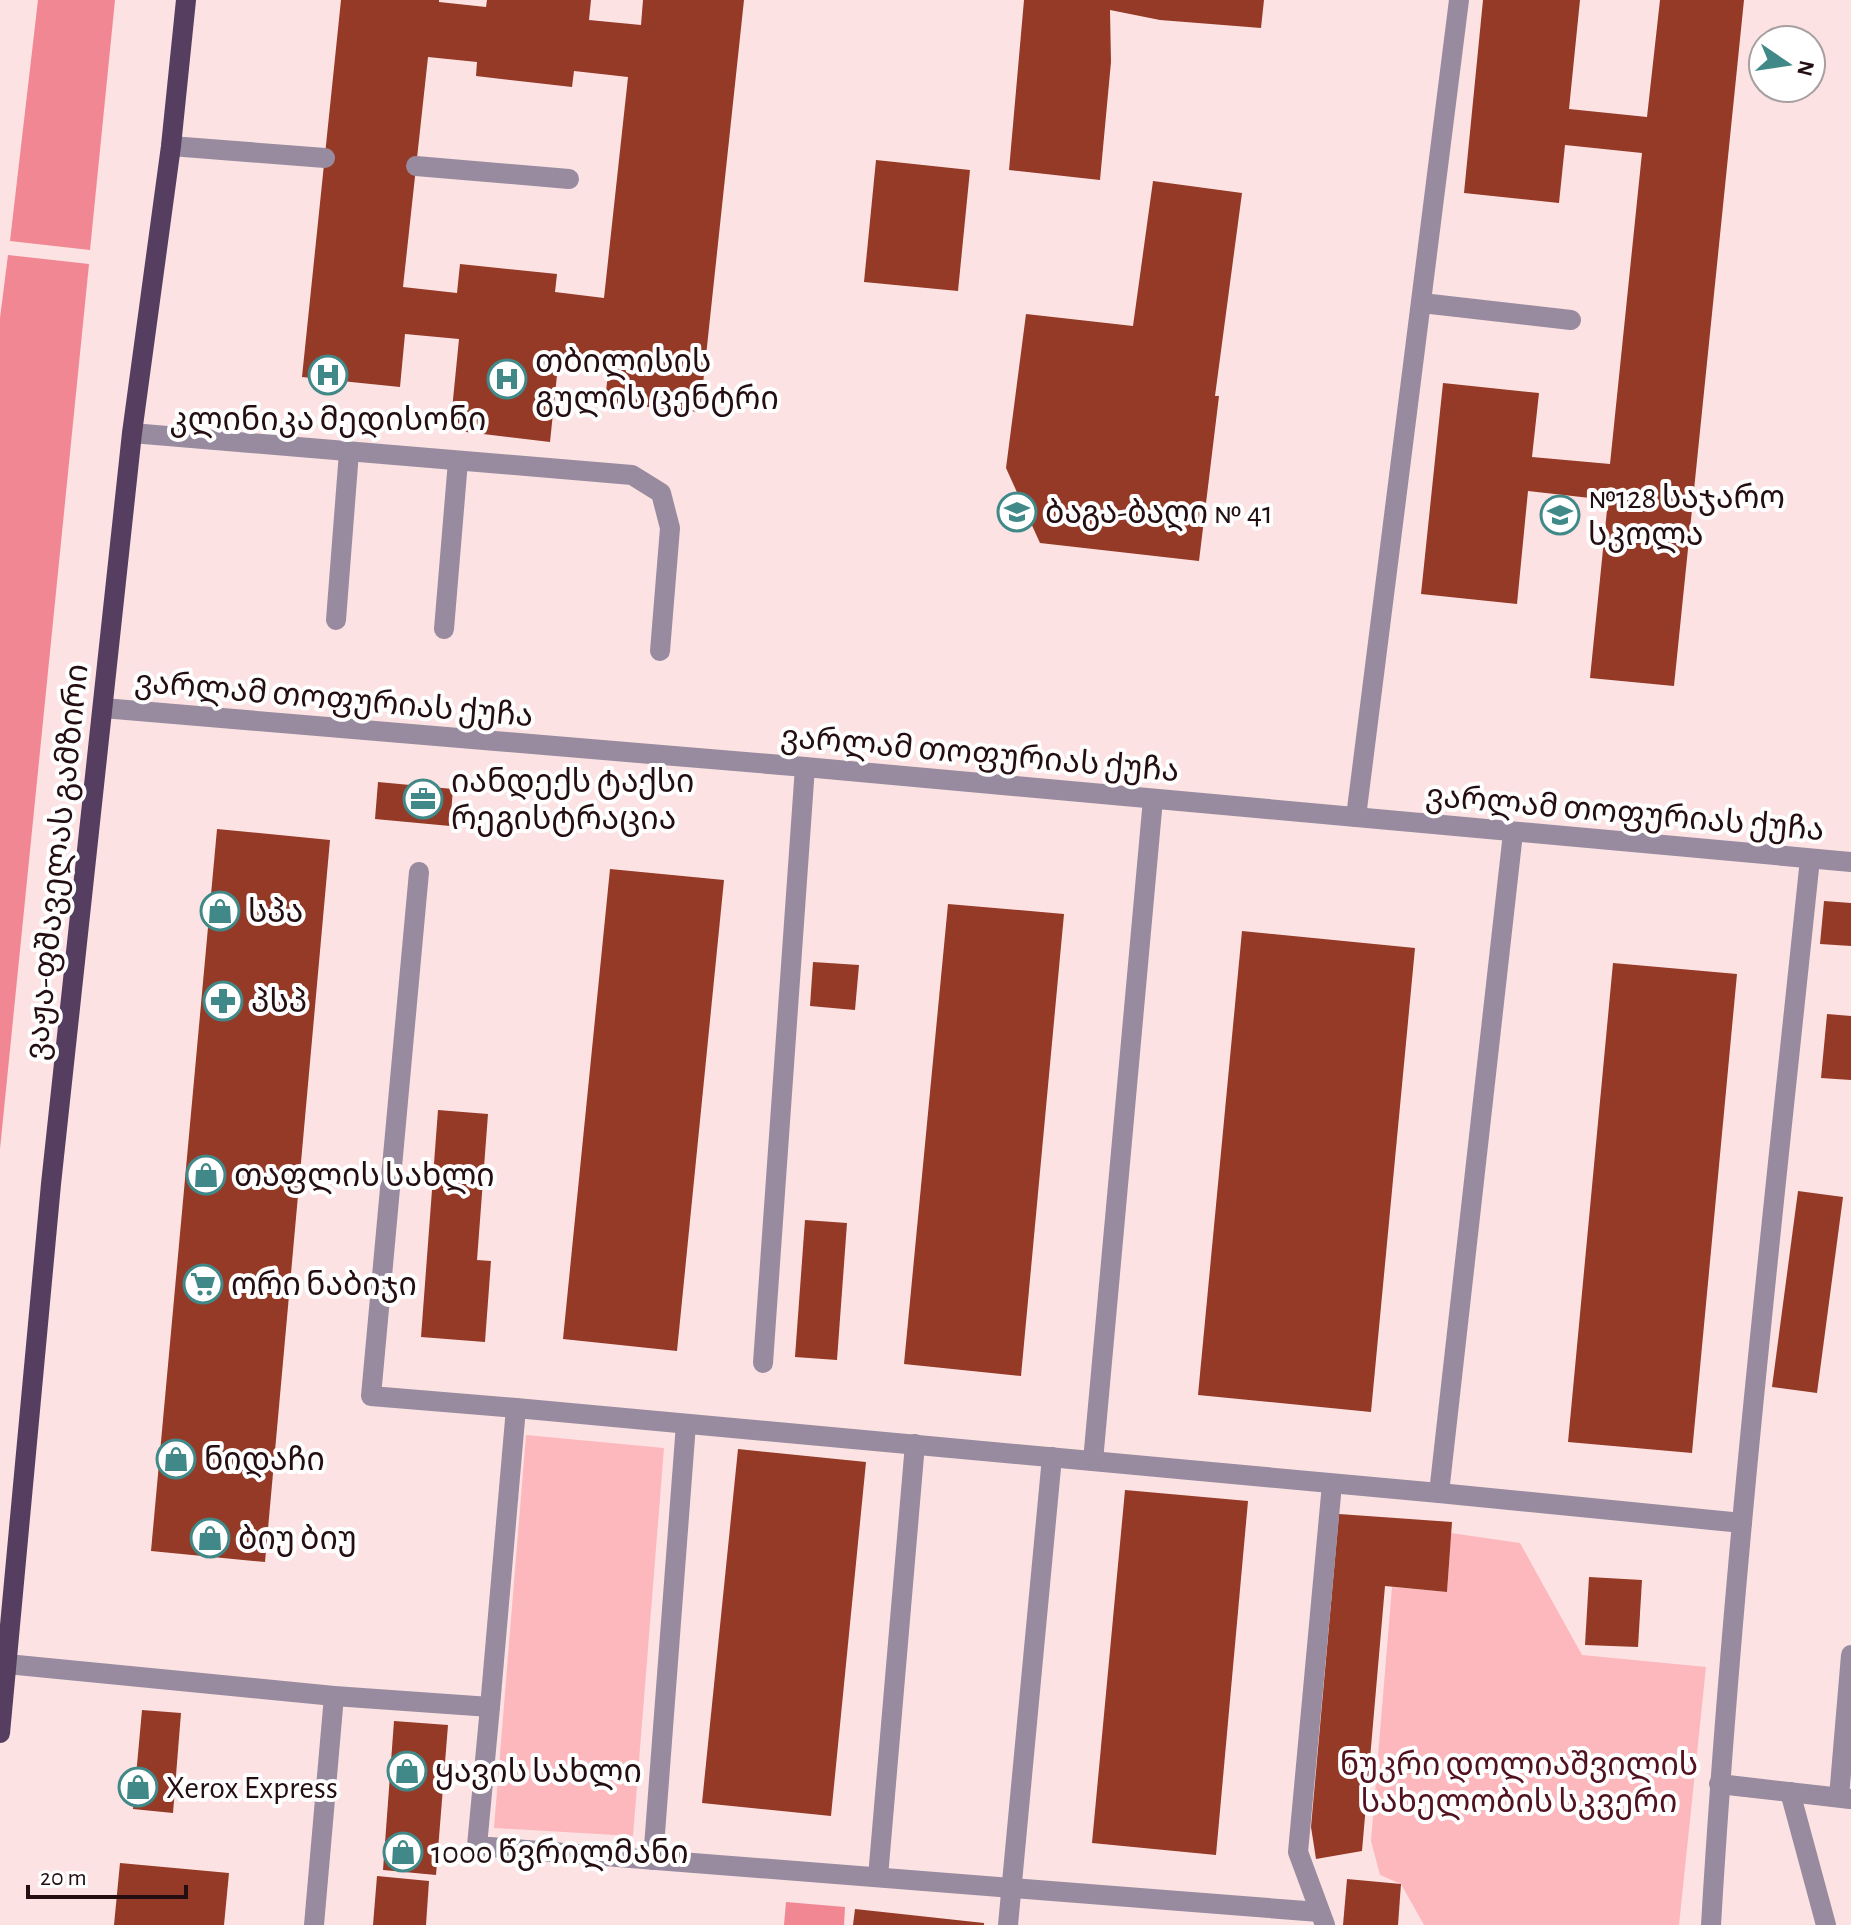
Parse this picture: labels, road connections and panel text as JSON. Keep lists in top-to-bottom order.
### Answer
{
  "streets": {
    "main road": ["ვაჟა-ფშაველას გამზირი"],
    "street": ["ვარლამ თოფურიას ქუჩა"]
  },
  "crossings": [
    ["ვარლამ თოფურიას ქუჩა", "ვაჟა-ფშაველას გამზირი"]
  ],
  "parks": ["ნუკრი დოლიაშვილის სახელობის სკვერი"],
  "places": {
    "hospital": ["კლინიკა მედისონი", "თბილისის გულის ცენტრი"],
    "school or university": ["ბაგა-ბაღი № 41", "№128 საჯარო სკოლა"],
    "office": ["იანდექს ტაქსი რეგისტრაცია"],
    "shop": [
      "სპა",
      "თაფლის სახლი",
      "ნიდაჩი",
      "ბიუ ბიუ",
      "ყავის სახლი",
      "Xerox Express",
      "1000 წვრილმანი"
    ],
    "pharmacy": ["პსპ"],
    "supermarket": ["ორი ნაბიჯი"]
  },
  "scale_bar": "20 m",
  "north": "right"
}
